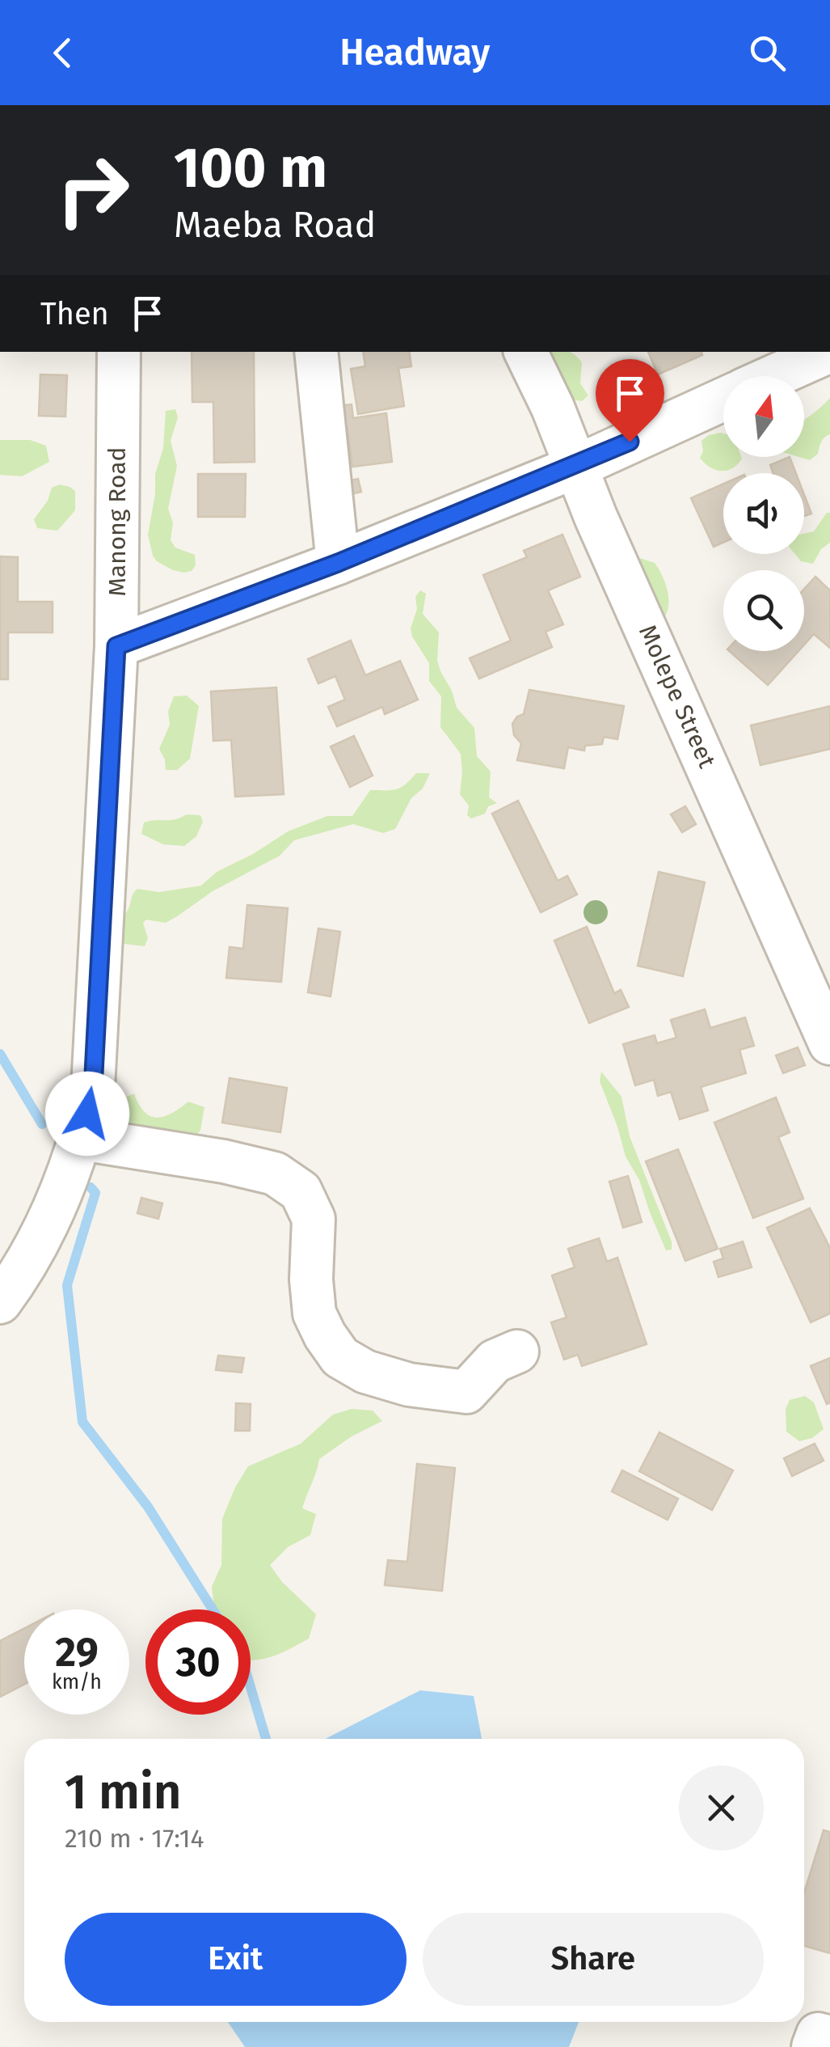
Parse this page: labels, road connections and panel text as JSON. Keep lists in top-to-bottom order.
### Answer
{
  "streets": {
    "street": ["Manong Road", "Molepe Street"]
  },
  "north": "top",
  "page": {
    "header": "Headway",
    "turn": ["100 m", "Maeba Road"],
    "then": "Then",
    "speed": "29 km/h",
    "limit": "30",
    "heading": ["1 min", "210 m · 17:14"],
    "buttons": ["Exit", "Share"]
  }
}
